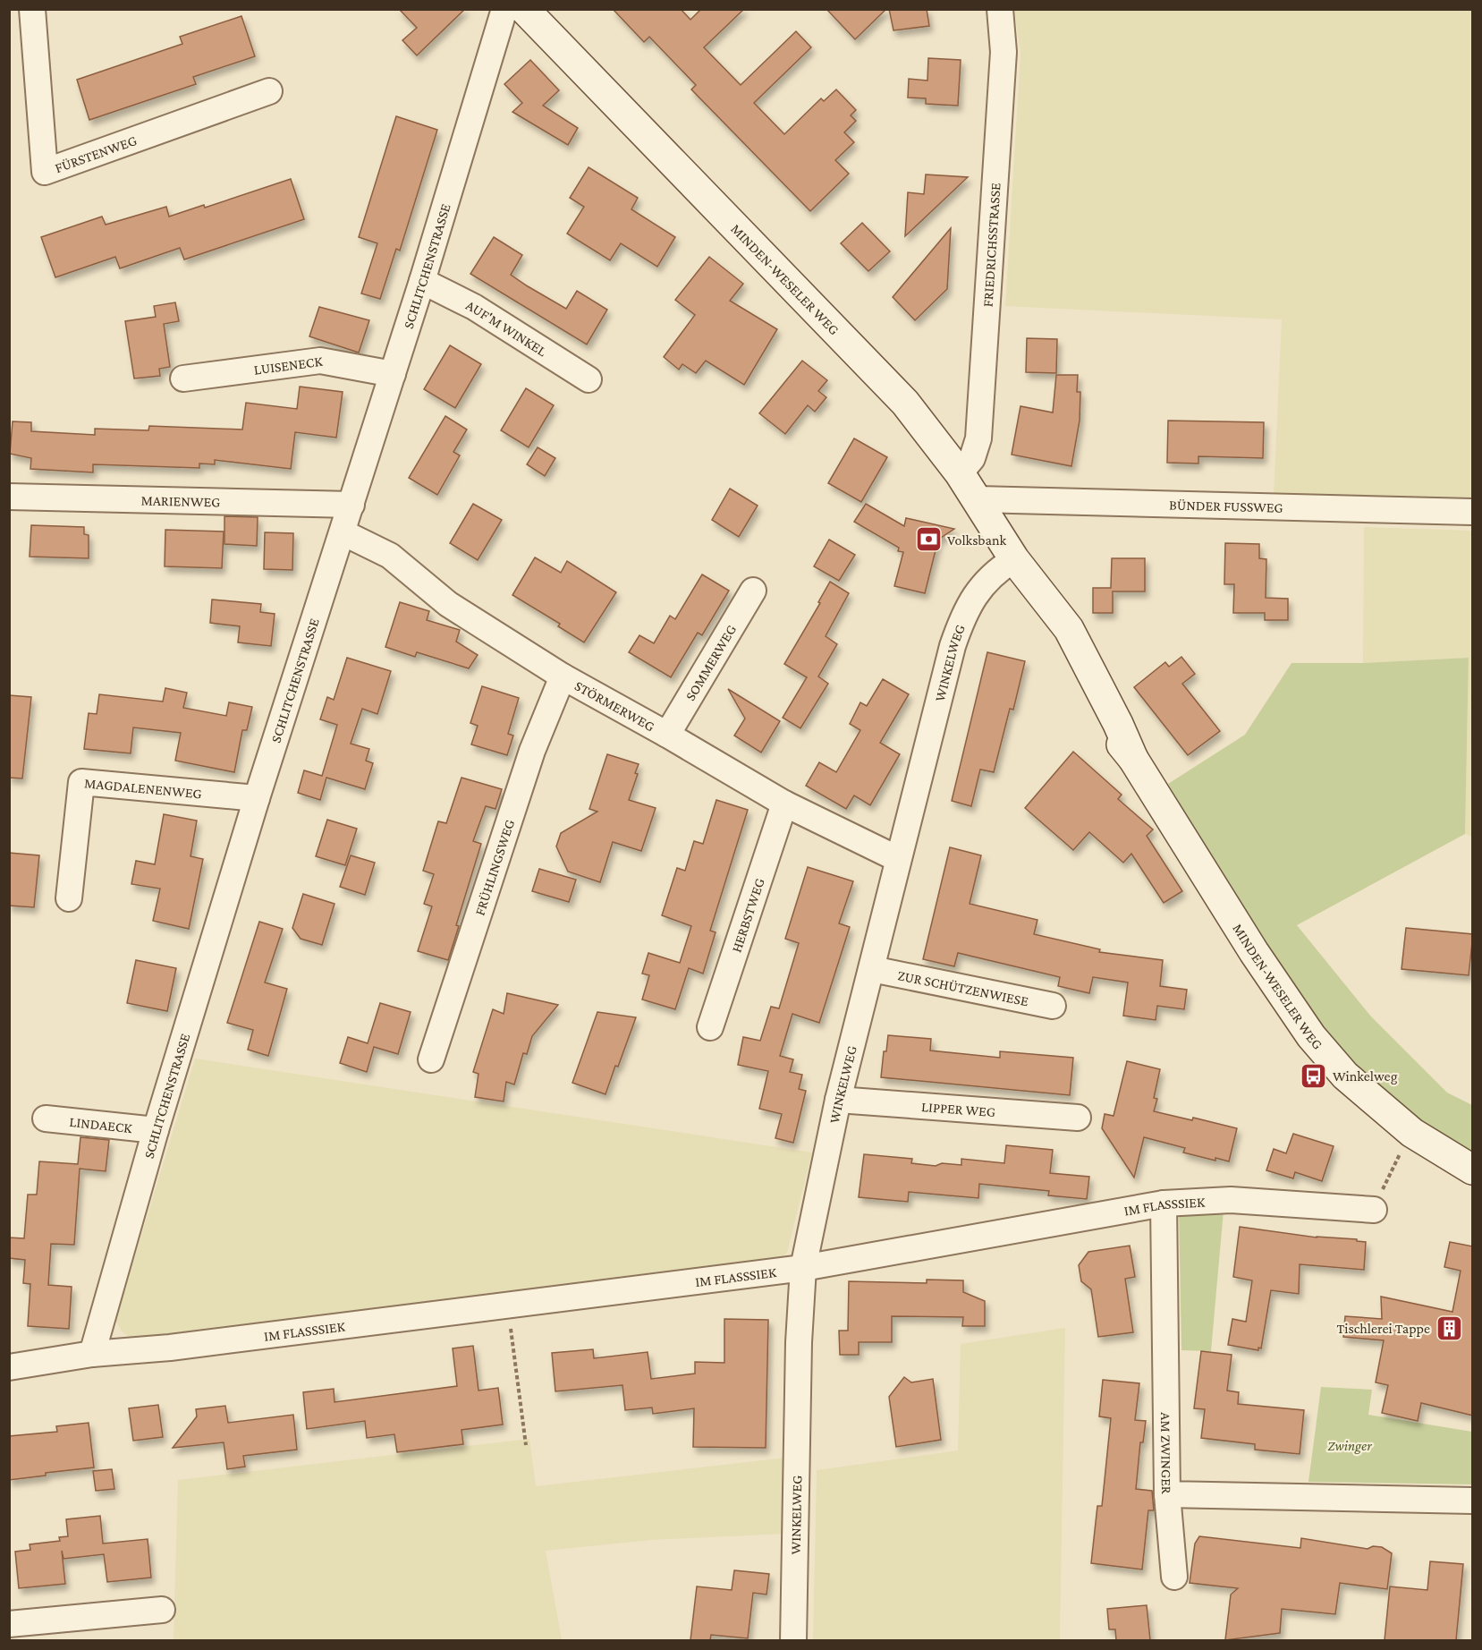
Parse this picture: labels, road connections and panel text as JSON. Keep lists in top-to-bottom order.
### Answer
{
  "streets": {
    "street": [
      "FÜRSTENWEG",
      "FRIEDRICHSSTRASSE",
      "SCHLITCHENSTRASSE",
      "MINDEN-WESELER WEG",
      "AUF'M WINKEL",
      "LUISENECK",
      "MARIENWEG",
      "BÜNDER FUSSWEG",
      "SOMMERWEG",
      "WINKELWEG",
      "STÖRMERWEG",
      "MAGDALENENWEG",
      "FRÜHLINGSWEG",
      "HERBSTWEG",
      "ZUR SCHÜTZENWIESE",
      "LIPPER WEG",
      "LINDAECK",
      "IM FLASSSIEK",
      "AM ZWINGER"
    ]
  },
  "crossings": [
    ["FRIEDRICHSSTRASSE", "MINDEN-WESELER WEG"],
    ["SCHLITCHENSTRASSE", "AUF'M WINKEL"],
    ["SCHLITCHENSTRASSE", "LUISENECK"],
    ["SCHLITCHENSTRASSE", "MARIENWEG"],
    ["SCHLITCHENSTRASSE", "STÖRMERWEG"],
    ["SCHLITCHENSTRASSE", "MAGDALENENWEG"],
    ["SCHLITCHENSTRASSE", "LINDAECK"],
    ["SCHLITCHENSTRASSE", "IM FLASSSIEK"],
    ["MINDEN-WESELER WEG", "BÜNDER FUSSWEG"],
    ["MINDEN-WESELER WEG", "WINKELWEG"],
    ["SOMMERWEG", "STÖRMERWEG"],
    ["WINKELWEG", "STÖRMERWEG"],
    ["WINKELWEG", "ZUR SCHÜTZENWIESE"],
    ["WINKELWEG", "LIPPER WEG"],
    ["WINKELWEG", "IM FLASSSIEK"],
    ["STÖRMERWEG", "FRÜHLINGSWEG"],
    ["STÖRMERWEG", "HERBSTWEG"],
    ["IM FLASSSIEK", "AM ZWINGER"]
  ],
  "parks": ["Zwinger"],
  "places": {
    "bank": ["Volksbank"],
    "bus stop": ["Winkelweg"],
    "building": ["Tischlerei Tappe"]
  }
}
